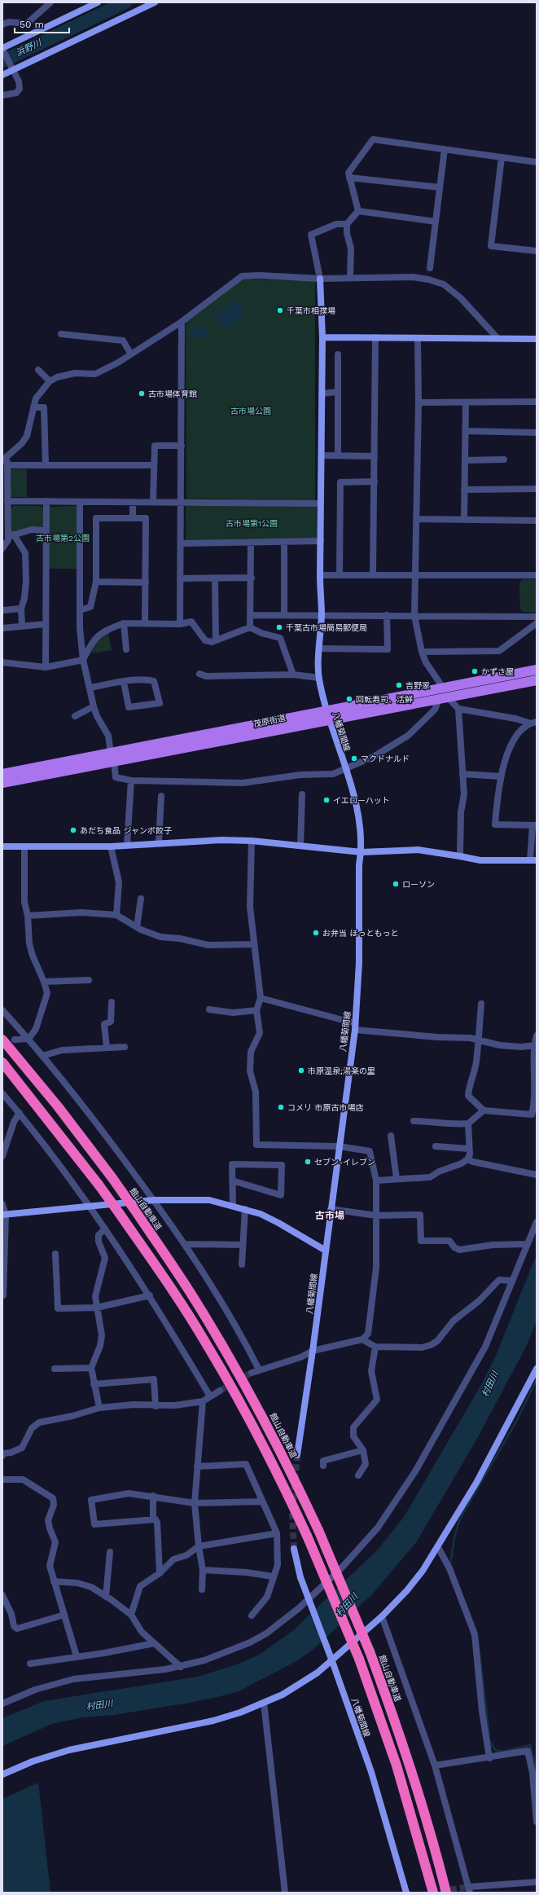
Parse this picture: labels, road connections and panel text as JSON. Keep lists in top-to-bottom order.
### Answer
{
  "streets": {
    "highway": ["館山自動車道"],
    "main road": ["茂原街道"],
    "street": ["八幡菊間線"]
  },
  "crossings": [
    ["茂原街道", "八幡菊間線"]
  ],
  "districts": ["古市場"],
  "water": ["浜野川", "村田川"],
  "parks": ["古市場公園", "古市場第1公園", "古市場第2公園"],
  "places": [
    "千葉市相撲場",
    "古市場体育館",
    "千葉古市場簡易郵便局",
    "かずさ屋",
    "吉野家",
    "回転寿司、活鮮",
    "マクドナルド",
    "イエローハット",
    "あだち食品 ジャンボ餃子",
    "ローソン",
    "お弁当 ほっともっと",
    "市原温泉;湯楽の里",
    "コメリ 市原古市場店",
    "セブン-イレブン"
  ],
  "scale_bar": "50 m"
}
